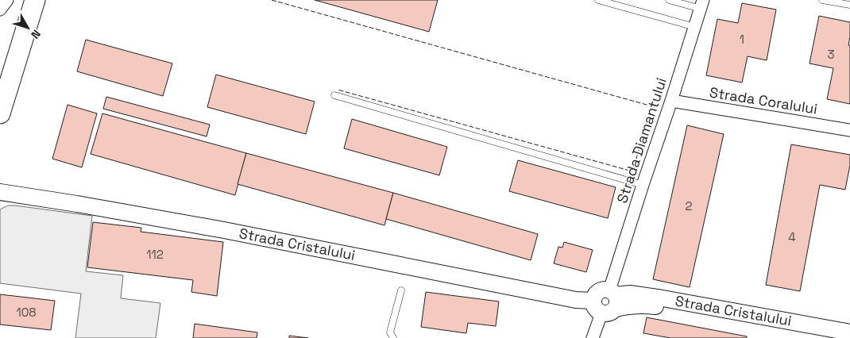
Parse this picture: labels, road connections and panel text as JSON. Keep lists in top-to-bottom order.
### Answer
{
  "streets": {
    "street": ["Strada Coralului", "Strada Diamantului", "Strada Cristalului"]
  },
  "crossings": [
    ["Strada Coralului", "Strada Diamantului"],
    ["Strada Diamantului", "Strada Cristalului"]
  ],
  "house_numbers": [
    "1",
    "3",
    "2",
    "4",
    "112",
    "108"
  ],
  "north": "bottom right"
}
